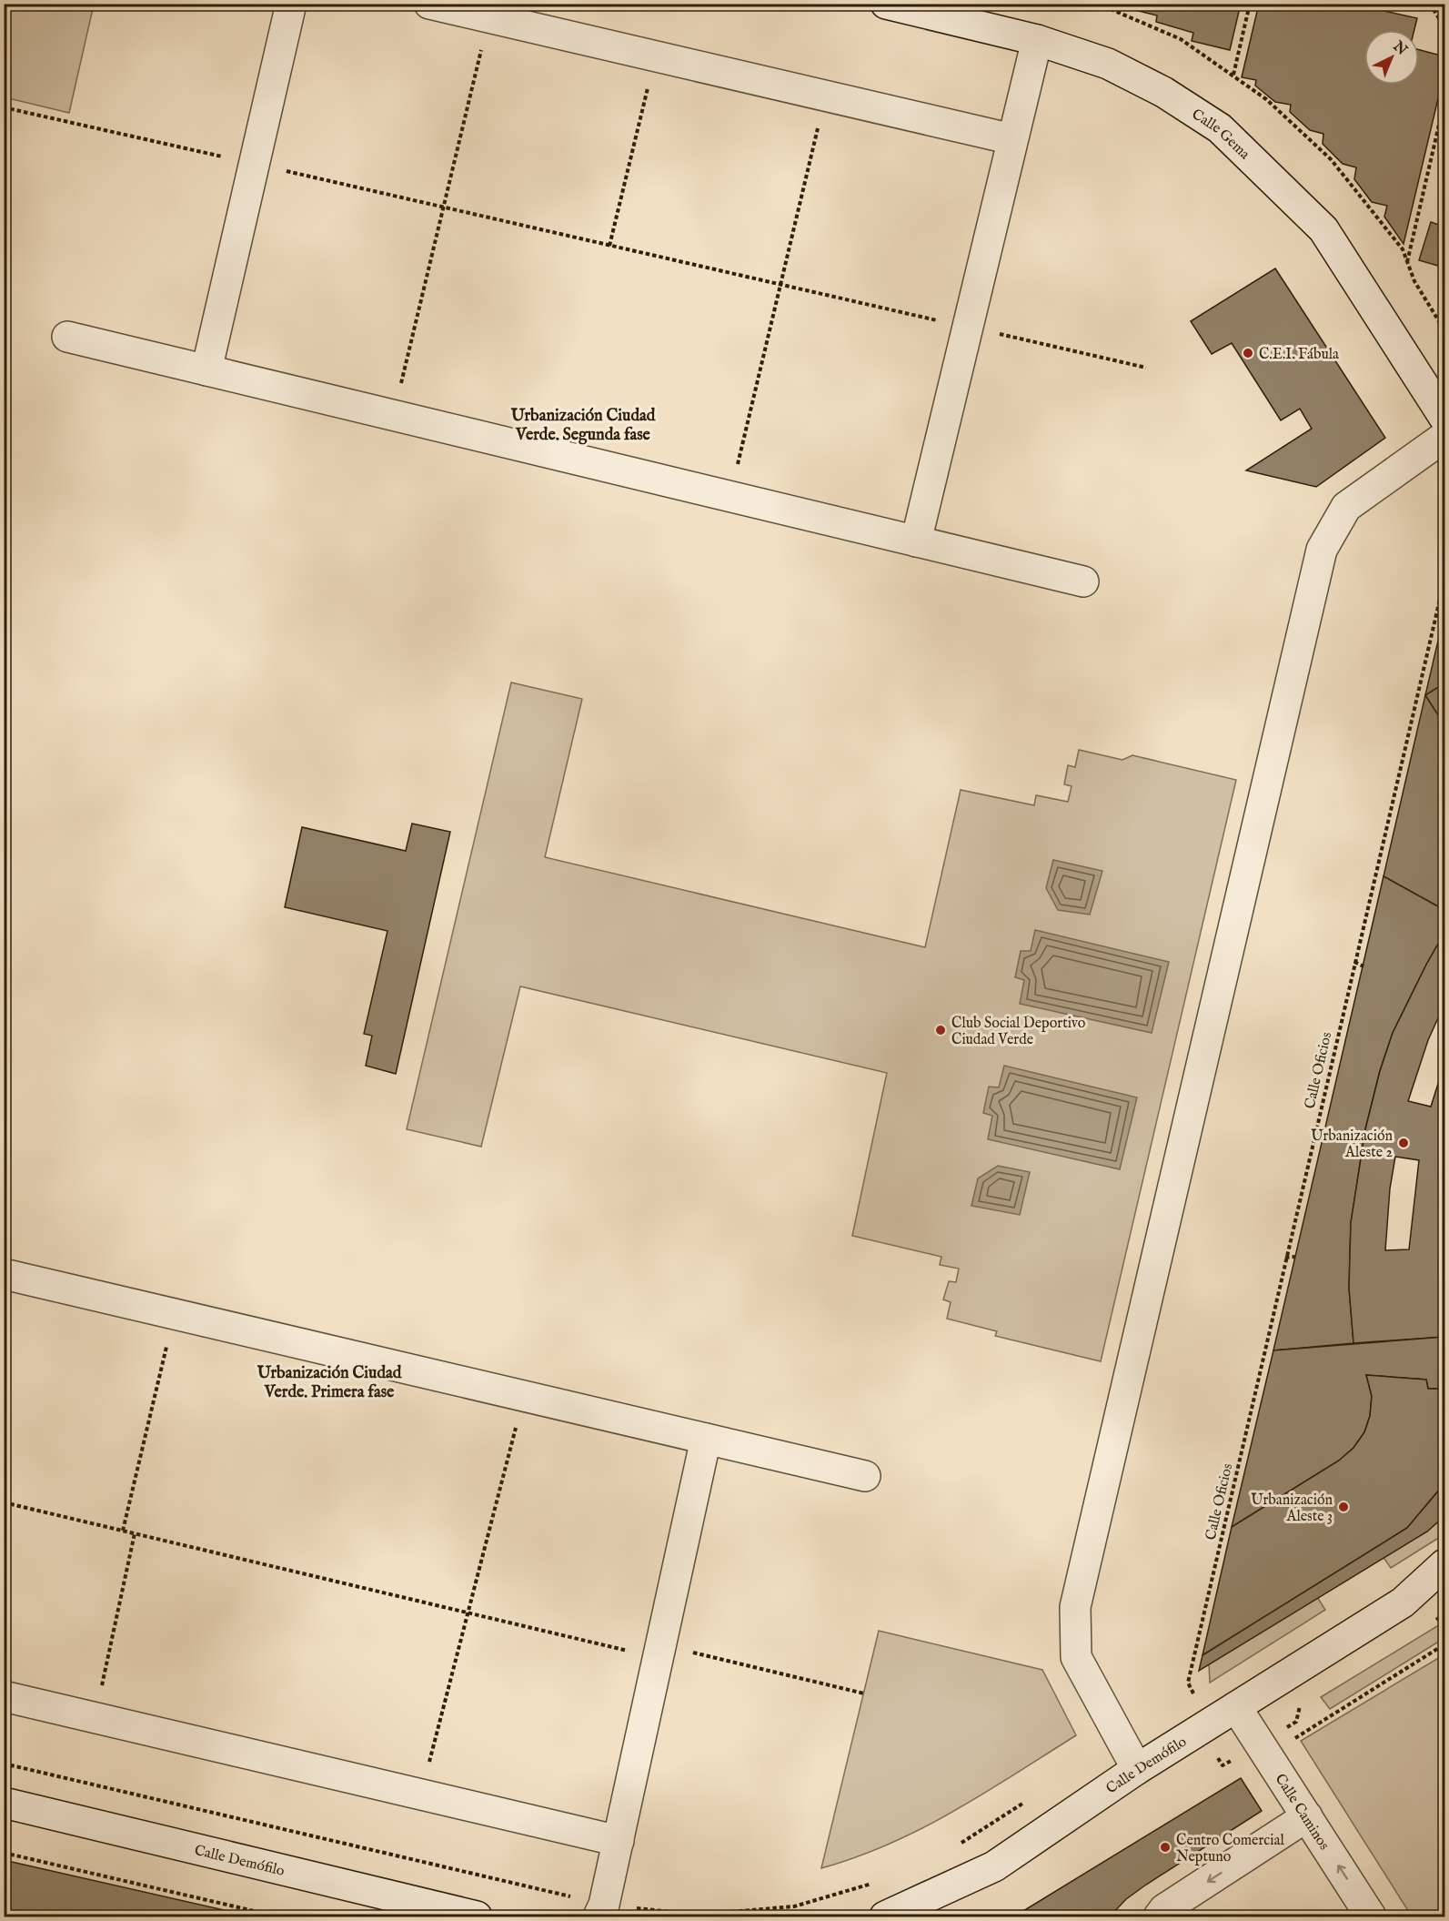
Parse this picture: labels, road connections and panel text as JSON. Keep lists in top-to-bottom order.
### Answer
{
  "streets": {
    "street": ["Calle Gema", "Calle Demófilo", "Calle Caminos"],
    "path": ["Calle Oficios"]
  },
  "crossings": [
    ["Calle Demófilo", "Calle Caminos"]
  ],
  "one_way": ["Calle Caminos"],
  "districts": ["Urbanización Ciudad Verde. Segunda fase", "Urbanización Ciudad Verde. Primera fase"],
  "places": [
    "C.E.I. Fábula",
    "Club Social Deportivo Ciudad Verde",
    "Urbanización Aleste 2",
    "Urbanización Aleste 3",
    "Centro Comercial Neptuno"
  ],
  "north": "top right"
}
